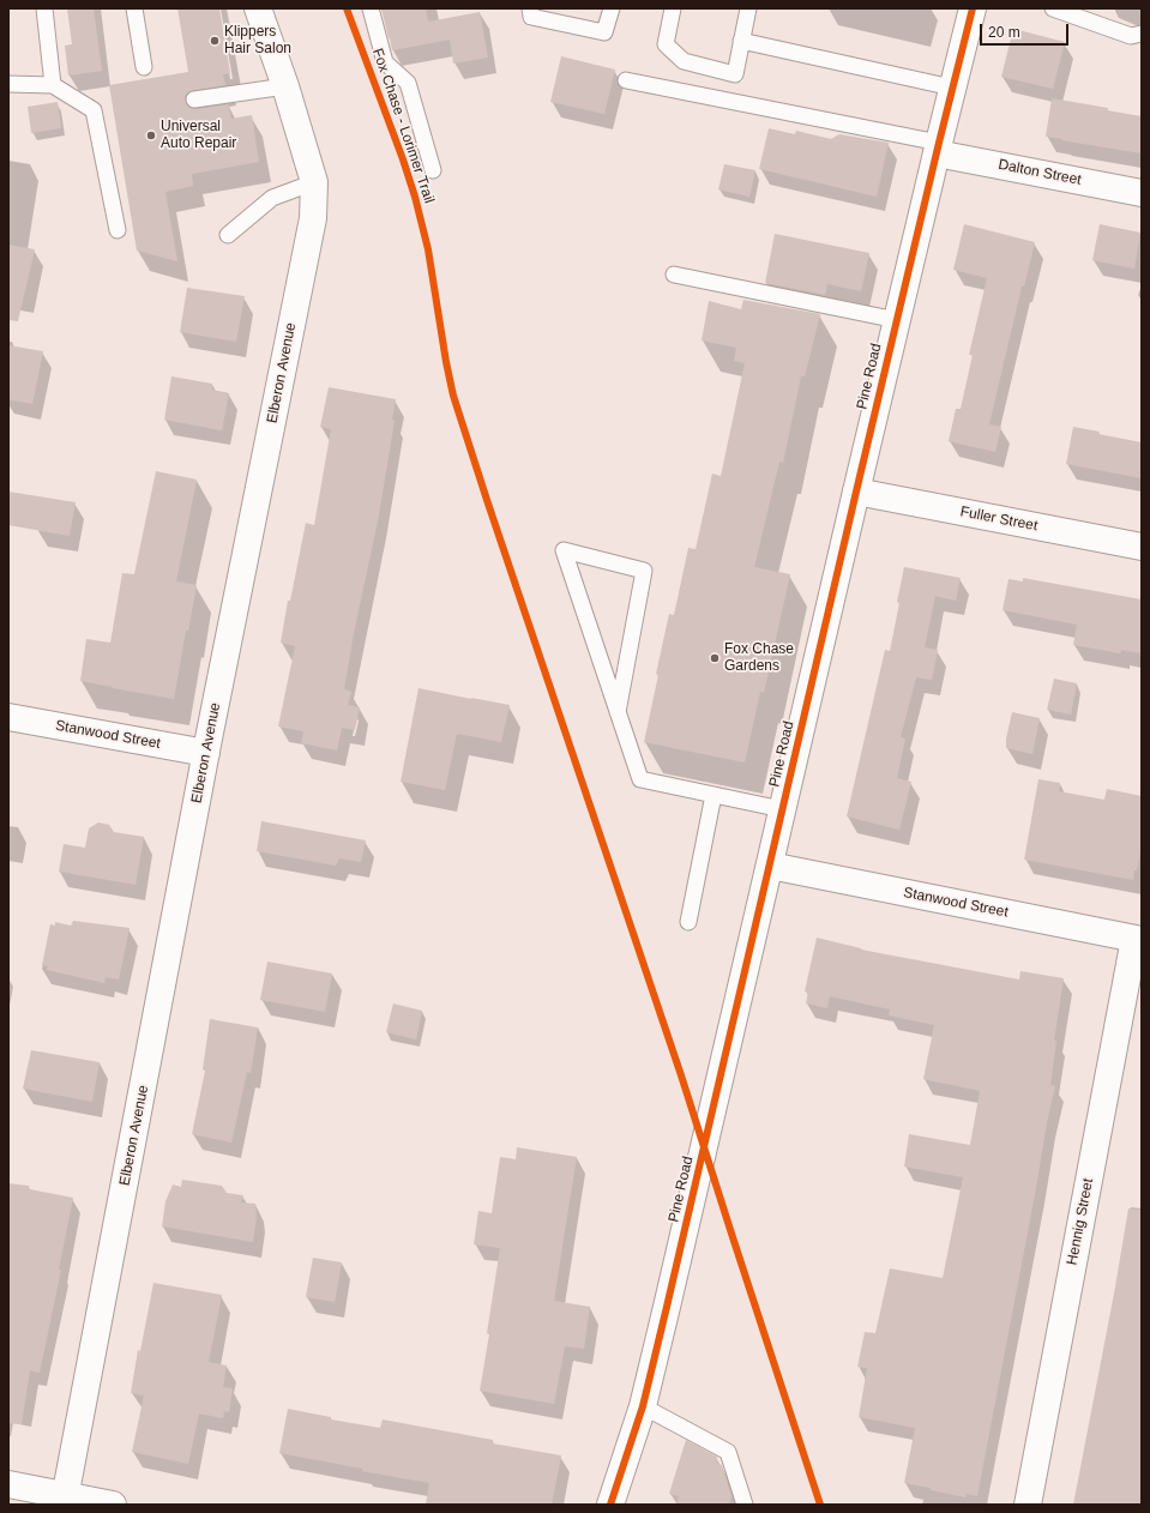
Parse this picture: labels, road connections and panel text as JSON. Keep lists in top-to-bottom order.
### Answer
{
  "streets": {
    "street": [
      "Dalton Street",
      "Elberon Avenue",
      "Pine Road",
      "Fuller Street",
      "Stanwood Street",
      "Hennig Street"
    ],
    "cycle path": ["Fox Chase - Lorimer Trail"]
  },
  "crossings": [
    ["Dalton Street", "Pine Road"],
    ["Elberon Avenue", "Stanwood Street"],
    ["Pine Road", "Fuller Street"],
    ["Pine Road", "Stanwood Street"],
    ["Stanwood Street", "Hennig Street"]
  ],
  "places": ["Klippers Hair Salon", "Universal Auto Repair", "Fox Chase Gardens"],
  "scale_bar": "20 m"
}
